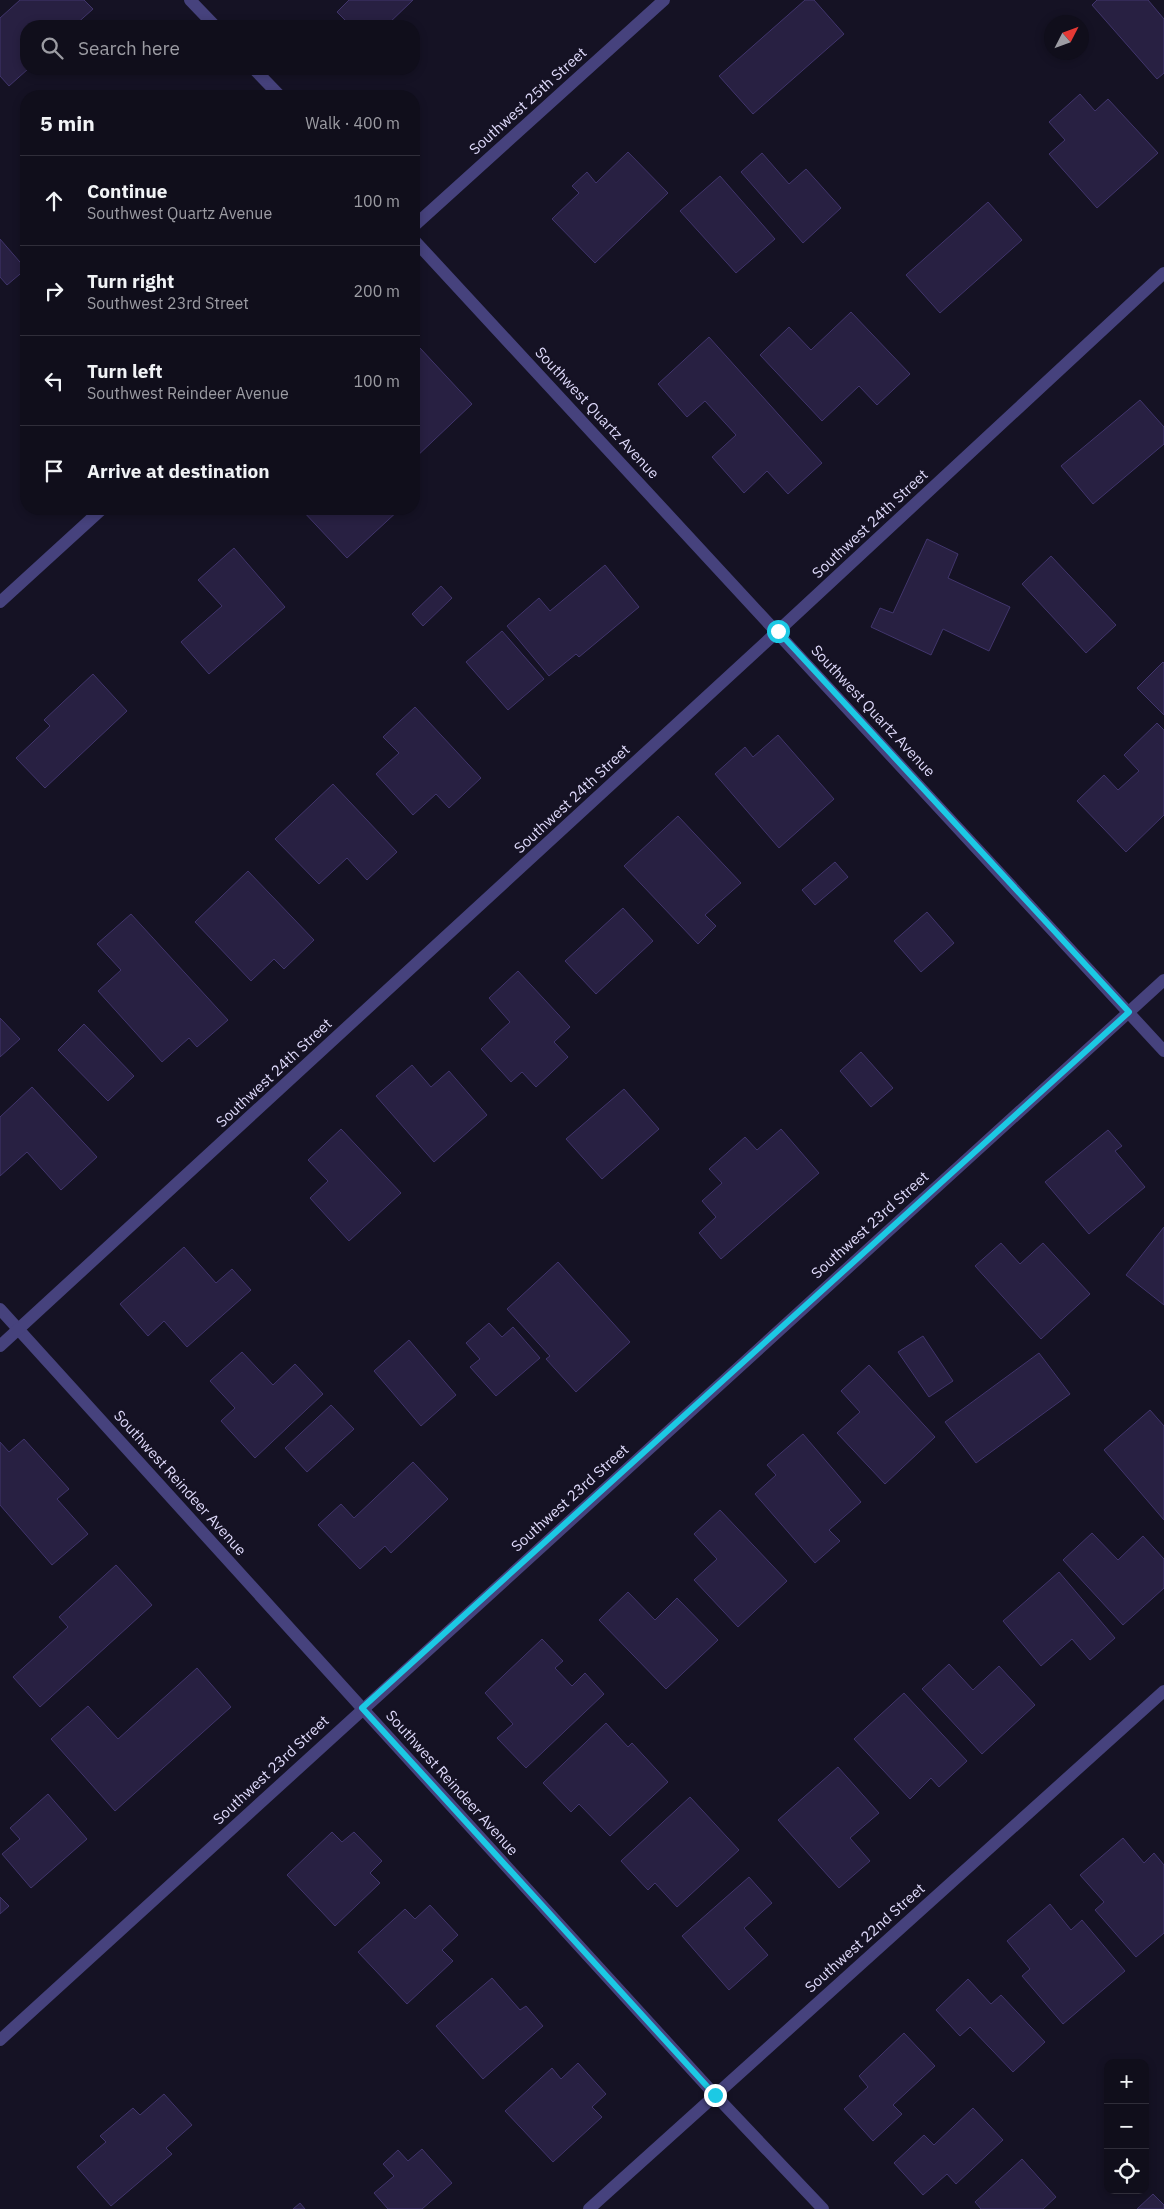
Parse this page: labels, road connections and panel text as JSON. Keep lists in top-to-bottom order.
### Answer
{
  "streets": {
    "street": [
      "Southwest 25th Street",
      "Southwest Quartz Avenue",
      "Southwest 24th Street",
      "Southwest 23rd Street",
      "Southwest Reindeer Avenue",
      "Southwest 22nd Street"
    ]
  },
  "crossings": [
    ["Southwest Quartz Avenue", "Southwest 24th Street"],
    ["Southwest Quartz Avenue", "Southwest 23rd Street"],
    ["Southwest 24th Street", "Southwest Reindeer Avenue"],
    ["Southwest 23rd Street", "Southwest Reindeer Avenue"],
    ["Southwest Reindeer Avenue", "Southwest 22nd Street"]
  ],
  "north": "top right",
  "page": {
    "search": "Search here",
    "heading": ["5 min", "Walk · 400 m"],
    "list": [
      ["Continue", "Southwest Quartz Avenue", "100 m"],
      ["Turn right", "Southwest 23rd Street", "200 m"],
      ["Turn left", "Southwest Reindeer Avenue", "100 m"],
      "Arrive at destination"
    ],
    "map_buttons": ["+", "−"]
  }
}
